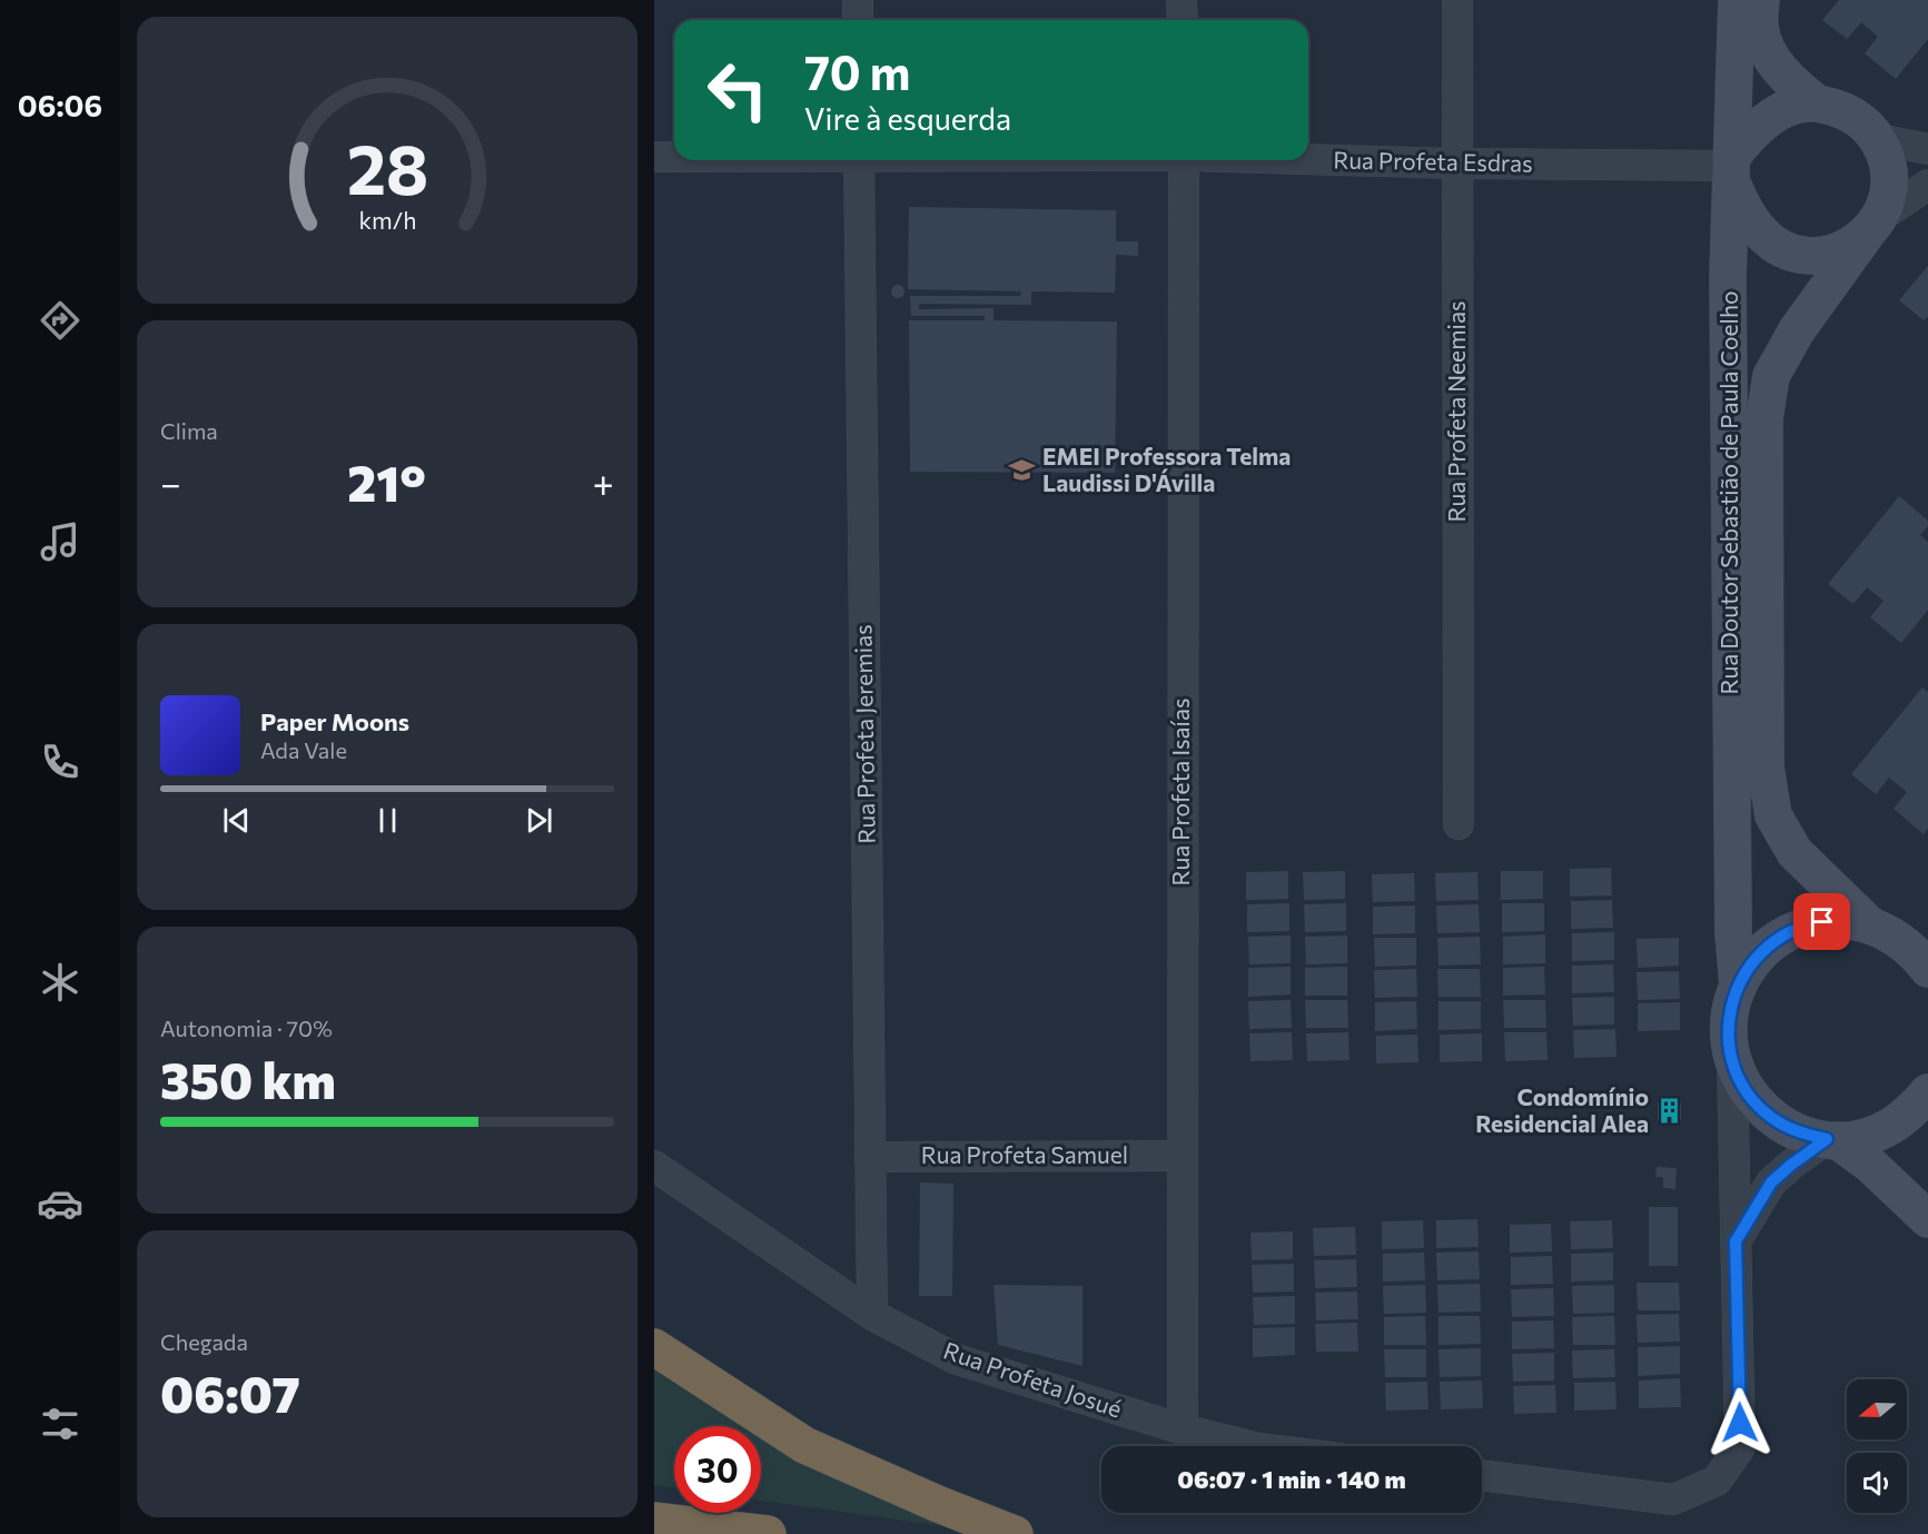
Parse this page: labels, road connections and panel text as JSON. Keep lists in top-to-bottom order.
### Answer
{
  "streets": {
    "street": [
      "Rua Profeta Esdras",
      "Rua Profeta Neemias",
      "Rua Doutor Sebastião de Paula Coelho",
      "Rua Profeta Jeremias",
      "Rua Profeta Isaías",
      "Rua Profeta Samuel",
      "Rua Profeta Josué"
    ]
  },
  "crossings": [
    ["Rua Profeta Esdras", "Rua Profeta Neemias"],
    ["Rua Profeta Esdras", "Rua Doutor Sebastião de Paula Coelho"],
    ["Rua Profeta Jeremias", "Rua Profeta Samuel"],
    ["Rua Profeta Jeremias", "Rua Profeta Josué"],
    ["Rua Profeta Isaías", "Rua Profeta Samuel"],
    ["Rua Profeta Isaías", "Rua Profeta Josué"]
  ],
  "places": {
    "school or university": ["EMEI Professora Telma Laudissi D'Ávilla"],
    "building": ["Condomínio Residencial Alea"]
  },
  "north": "left",
  "page": {
    "tabs": "06:06",
    "turn": ["70 m", "Vire à esquerda"],
    "tile": [
      "Clima",
      ["Autonomia · 70%", "350 km"],
      ["Chegada", "06:07"]
    ],
    "heat": ["−", "21°", "+"],
    "song": ["Paper Moons", "Ada Vale"],
    "limit": "30",
    "trip": "06:07 · 1 min · 140 m",
    "gauge": ["28", "km/h"]
  }
}
